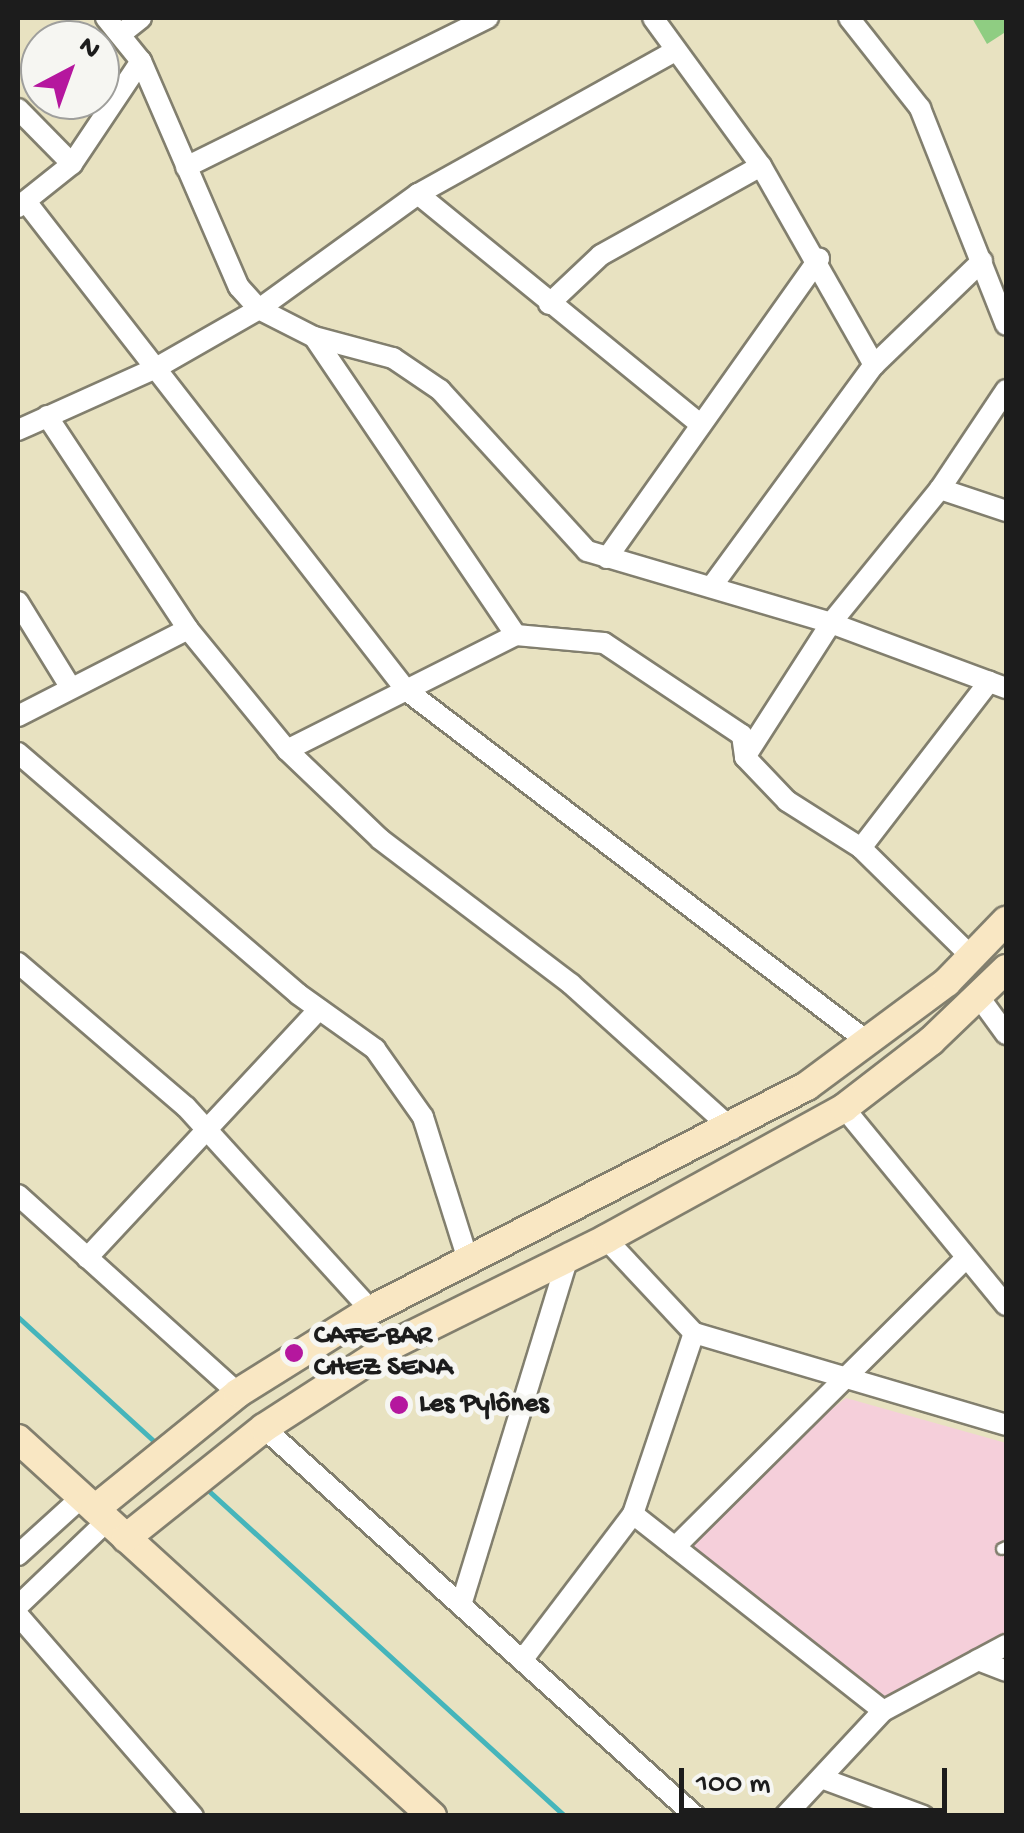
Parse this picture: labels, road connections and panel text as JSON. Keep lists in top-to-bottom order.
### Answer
{
  "places": ["CAFE-BAR CHEZ SENA", "Les Pylônes"],
  "scale_bar": "100 m",
  "north": "top right"
}
